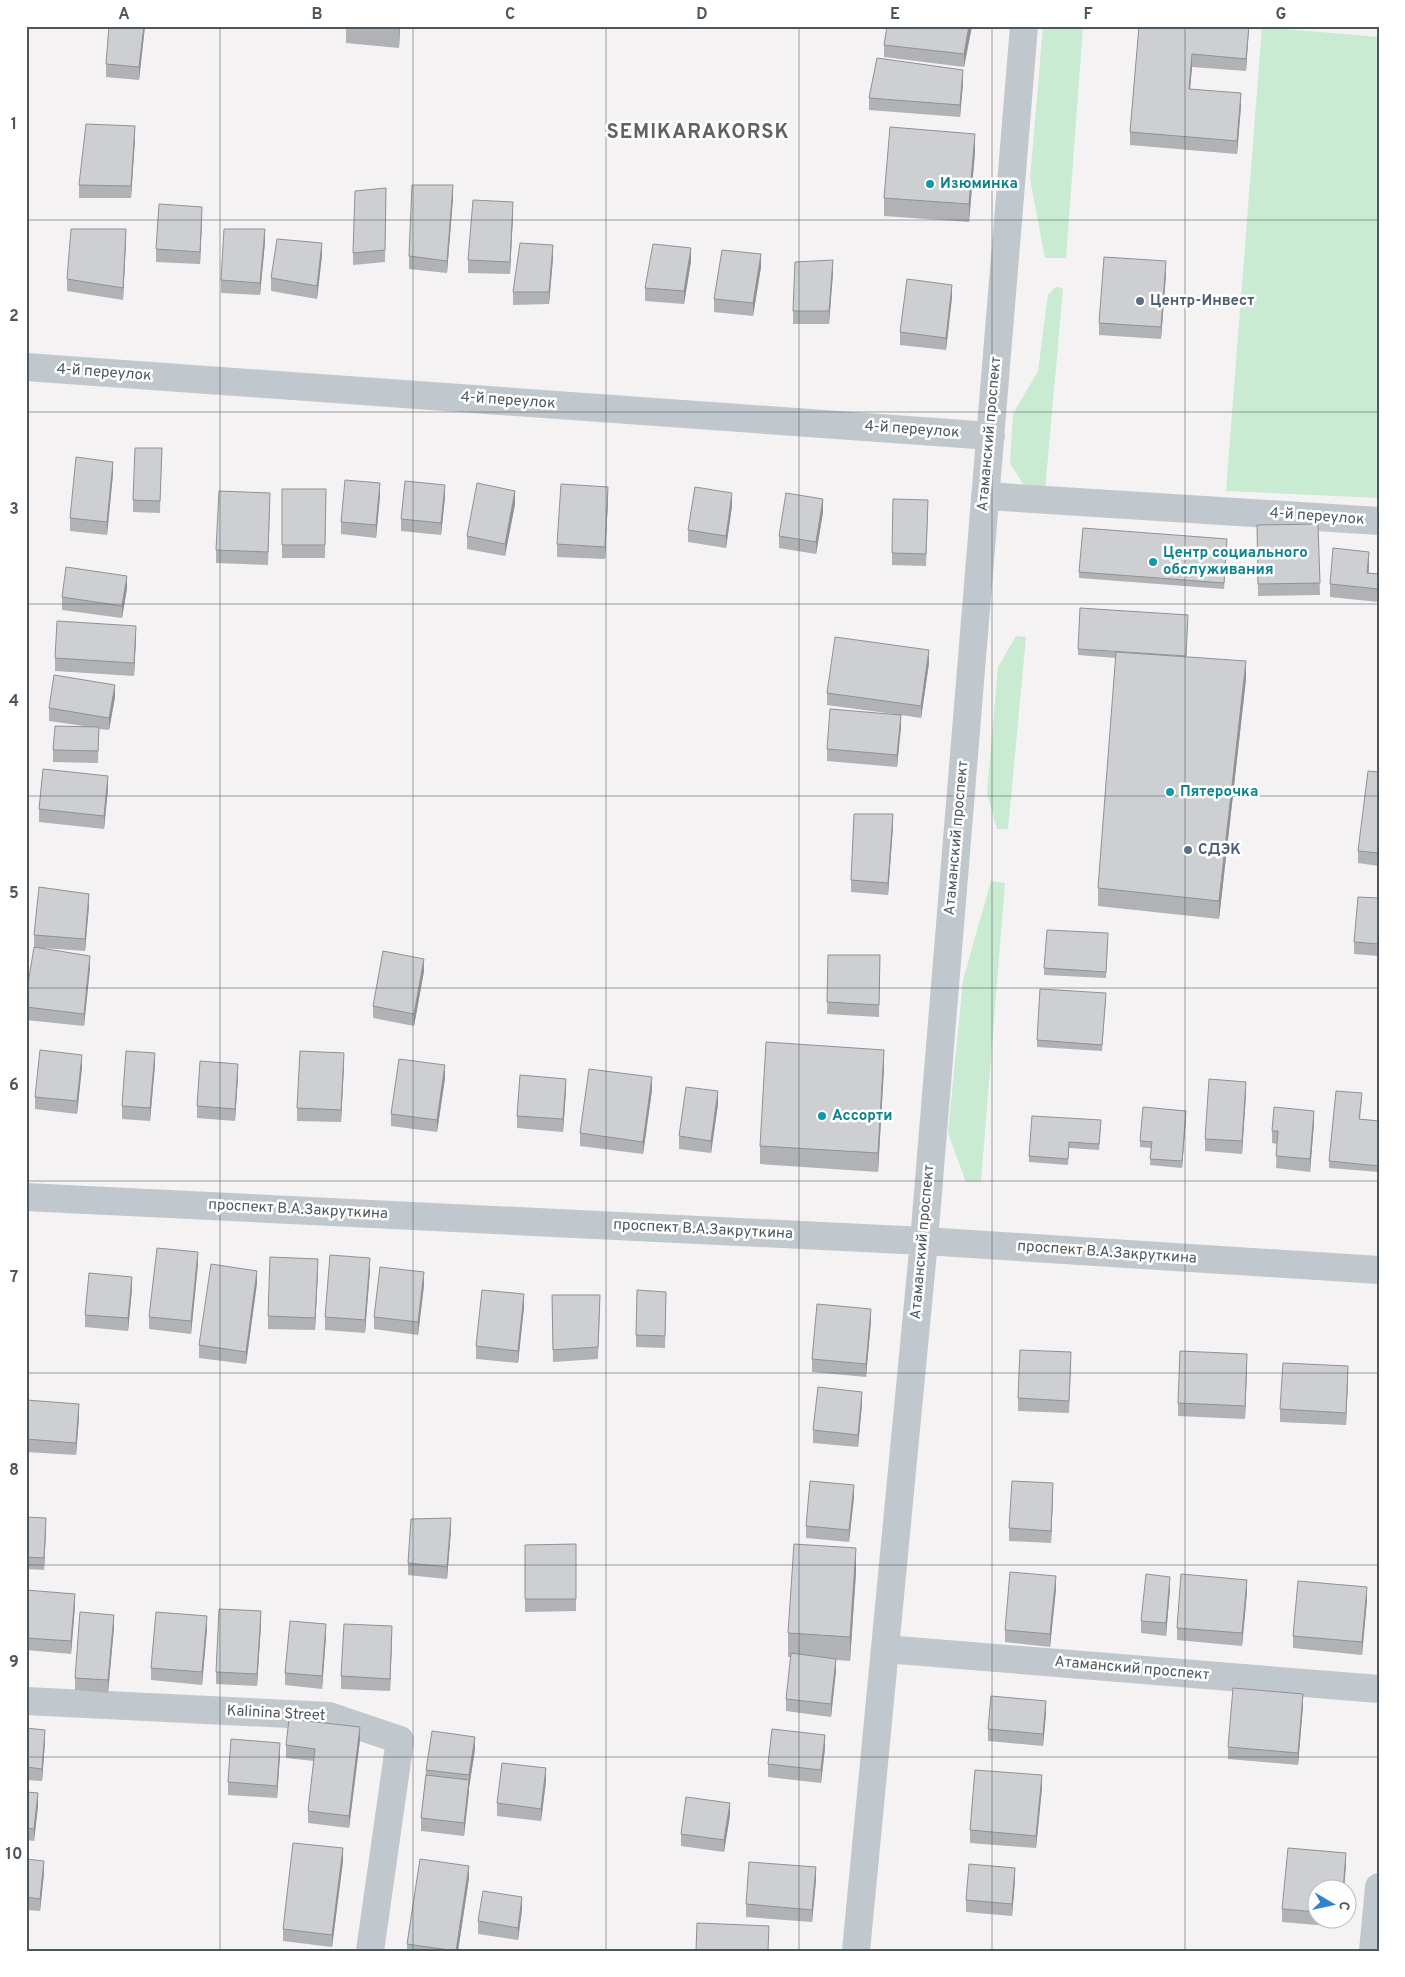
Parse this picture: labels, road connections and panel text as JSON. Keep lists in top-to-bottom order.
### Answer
{
  "streets": {
    "street": [
      "4-й переулок",
      "Атаманский проспект",
      "проспект В.А.Закруткина",
      "Kalinina Street"
    ]
  },
  "crossings": [
    ["4-й переулок", "Атаманский проспект"],
    ["Атаманский проспект", "проспект В.А.Закруткина"]
  ],
  "districts": ["SEMIKARAKORSK"],
  "places": [
    "Изюминка",
    "Центр-Инвест",
    "Центр социального обслуживания",
    "Пятeрочка",
    "СДЭК",
    "Ассорти"
  ],
  "north": "right",
  "grid": {
    "columns": [
      "A",
      "B",
      "C",
      "D",
      "E",
      "F",
      "G"
    ],
    "rows": [
      "1",
      "2",
      "3",
      "4",
      "5",
      "6",
      "7",
      "8",
      "9",
      "10"
    ]
  }
}
